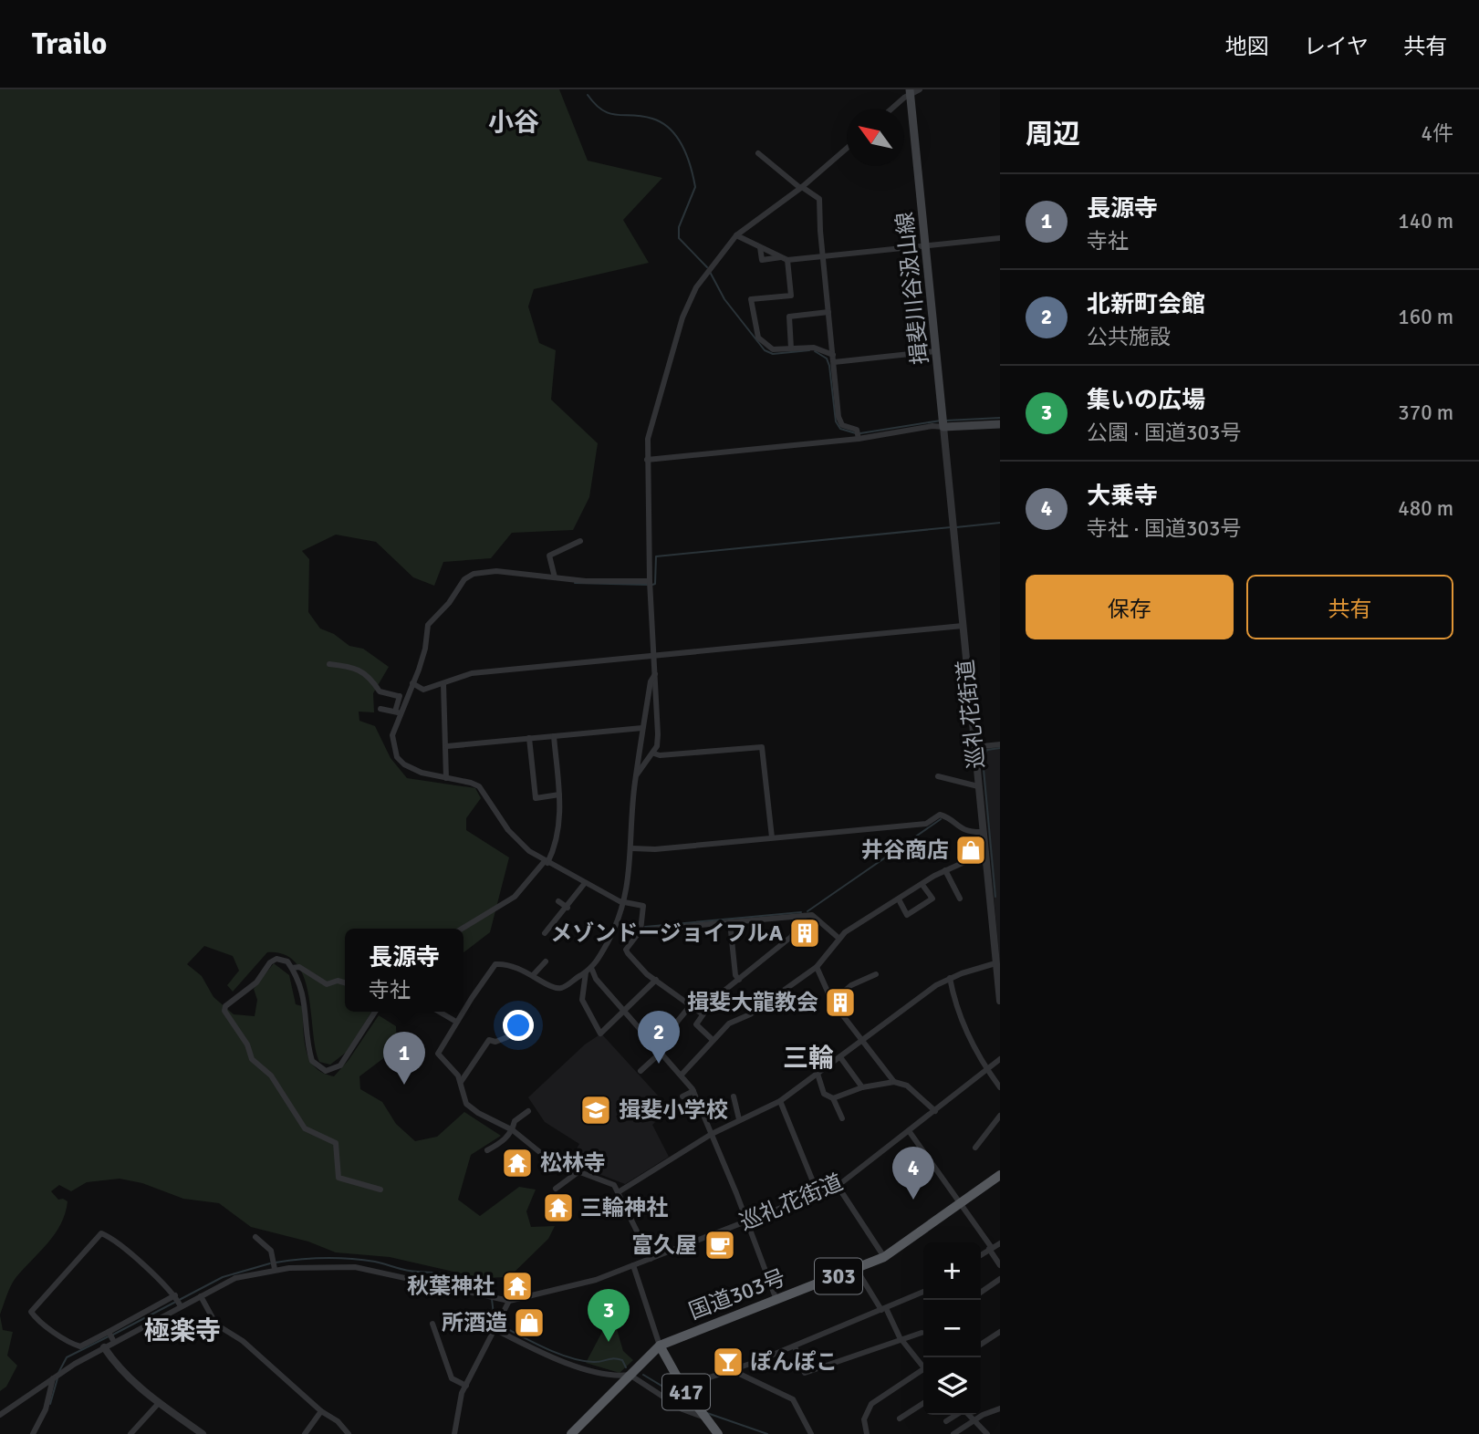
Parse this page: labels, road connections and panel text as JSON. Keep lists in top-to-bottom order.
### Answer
{
  "streets": {
    "highway": ["303", "国道303号", "417"],
    "main road": ["揖斐川谷汲山線"],
    "street": ["巡礼花街道"]
  },
  "crossings": [
    ["揖斐川谷汲山線", "巡礼花街道"],
    ["国道303号", "417"]
  ],
  "districts": ["小谷", "三輪", "極楽寺"],
  "places": {
    "shop": ["井谷商店", "所酒造"],
    "building": ["メゾンドージョイフルA", "揖斐大龍教会"],
    "school or university": ["揖斐小学校"],
    "temple": ["松林寺", "三輪神社", "秋葉神社"],
    "cafe": ["富久屋"],
    "bar": ["ぽんぽこ"]
  },
  "north": "top left",
  "page": {
    "header": "Trailo",
    "nav": ["地図", "レイヤ", "共有"],
    "heading": ["周辺", "4件"],
    "list": [
      {
        "mark": "1",
        "name": "長源寺",
        "note": "寺社",
        "value": "140 m"
      },
      {
        "mark": "2",
        "name": "北新町会館",
        "note": "公共施設",
        "value": "160 m"
      },
      {
        "mark": "3",
        "name": "集いの広場",
        "note": "公園 · 国道303号",
        "value": "370 m"
      },
      {
        "mark": "4",
        "name": "大乗寺",
        "note": "寺社 · 国道303号",
        "value": "480 m"
      }
    ],
    "buttons": ["保存", "共有"],
    "popup": ["長源寺", "寺社"],
    "pins": [
      "2",
      "1",
      "4",
      "3"
    ],
    "map_buttons": ["+", "−"]
  }
}
